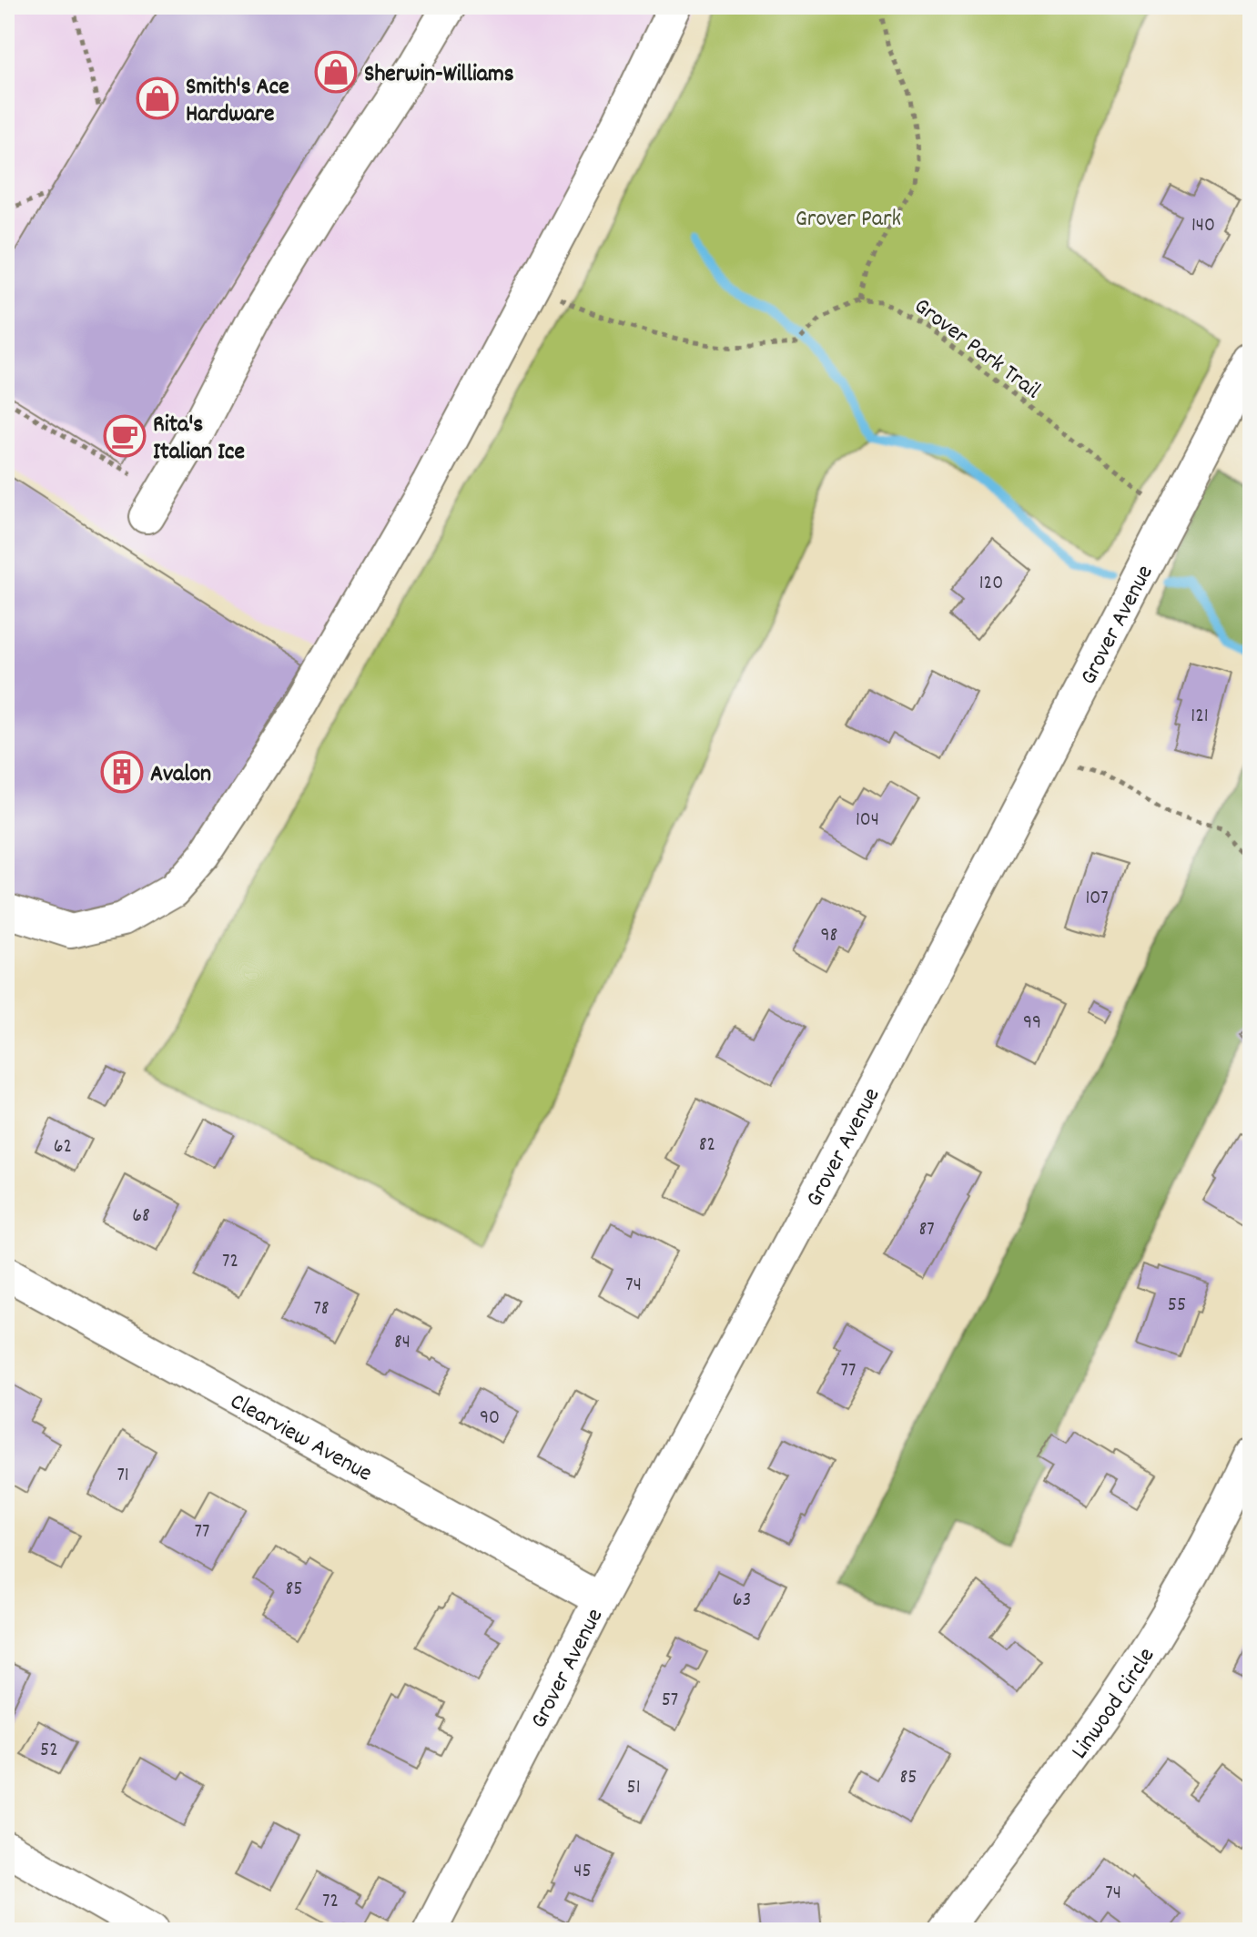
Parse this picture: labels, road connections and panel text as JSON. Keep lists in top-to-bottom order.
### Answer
{
  "streets": {
    "street": ["Grover Avenue", "Clearview Avenue", "Linwood Circle"],
    "path": ["Grover Park Trail"]
  },
  "crossings": [
    ["Grover Avenue", "Clearview Avenue"]
  ],
  "parks": ["Grover Park"],
  "places": {
    "shop": ["Sherwin-Williams", "Smith's Ace Hardware"],
    "cafe": ["Rita's Italian Ice"],
    "building": ["Avalon"]
  },
  "house_numbers": [
    "140",
    "120",
    "121",
    "104",
    "107",
    "98",
    "99",
    "82",
    "62",
    "68",
    "87",
    "72",
    "74",
    "55",
    "78",
    "84",
    "77",
    "90",
    "71",
    "77",
    "85",
    "63",
    "57",
    "52",
    "85",
    "51",
    "45",
    "74",
    "72"
  ]
}
